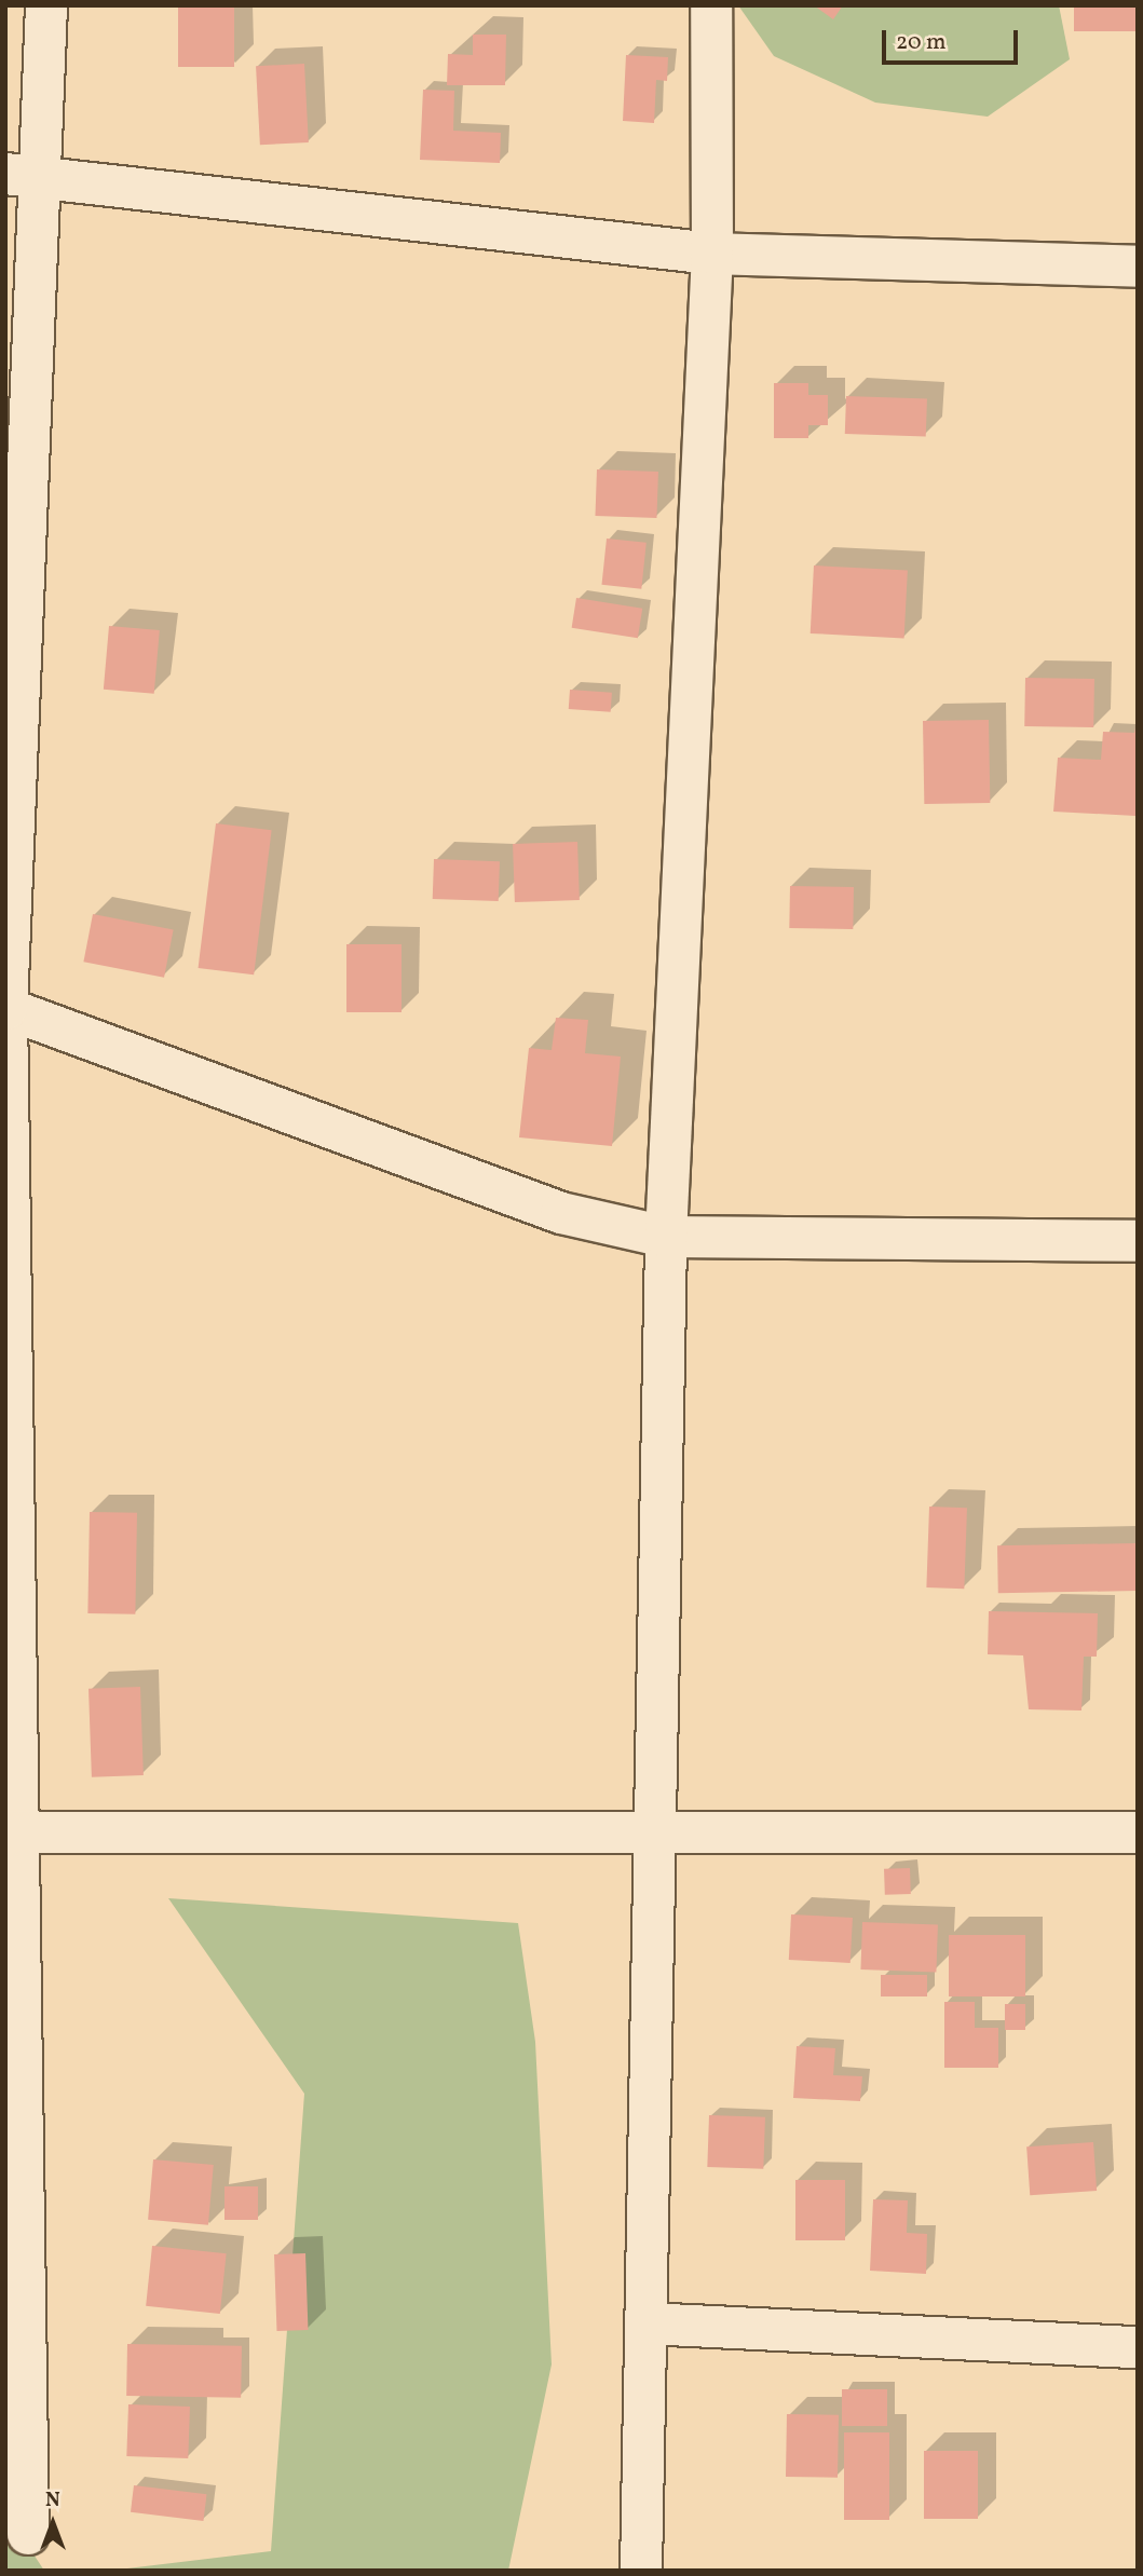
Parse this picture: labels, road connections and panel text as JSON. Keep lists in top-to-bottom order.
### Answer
{
  "scale_bar": "20 m",
  "north": "top"
}
